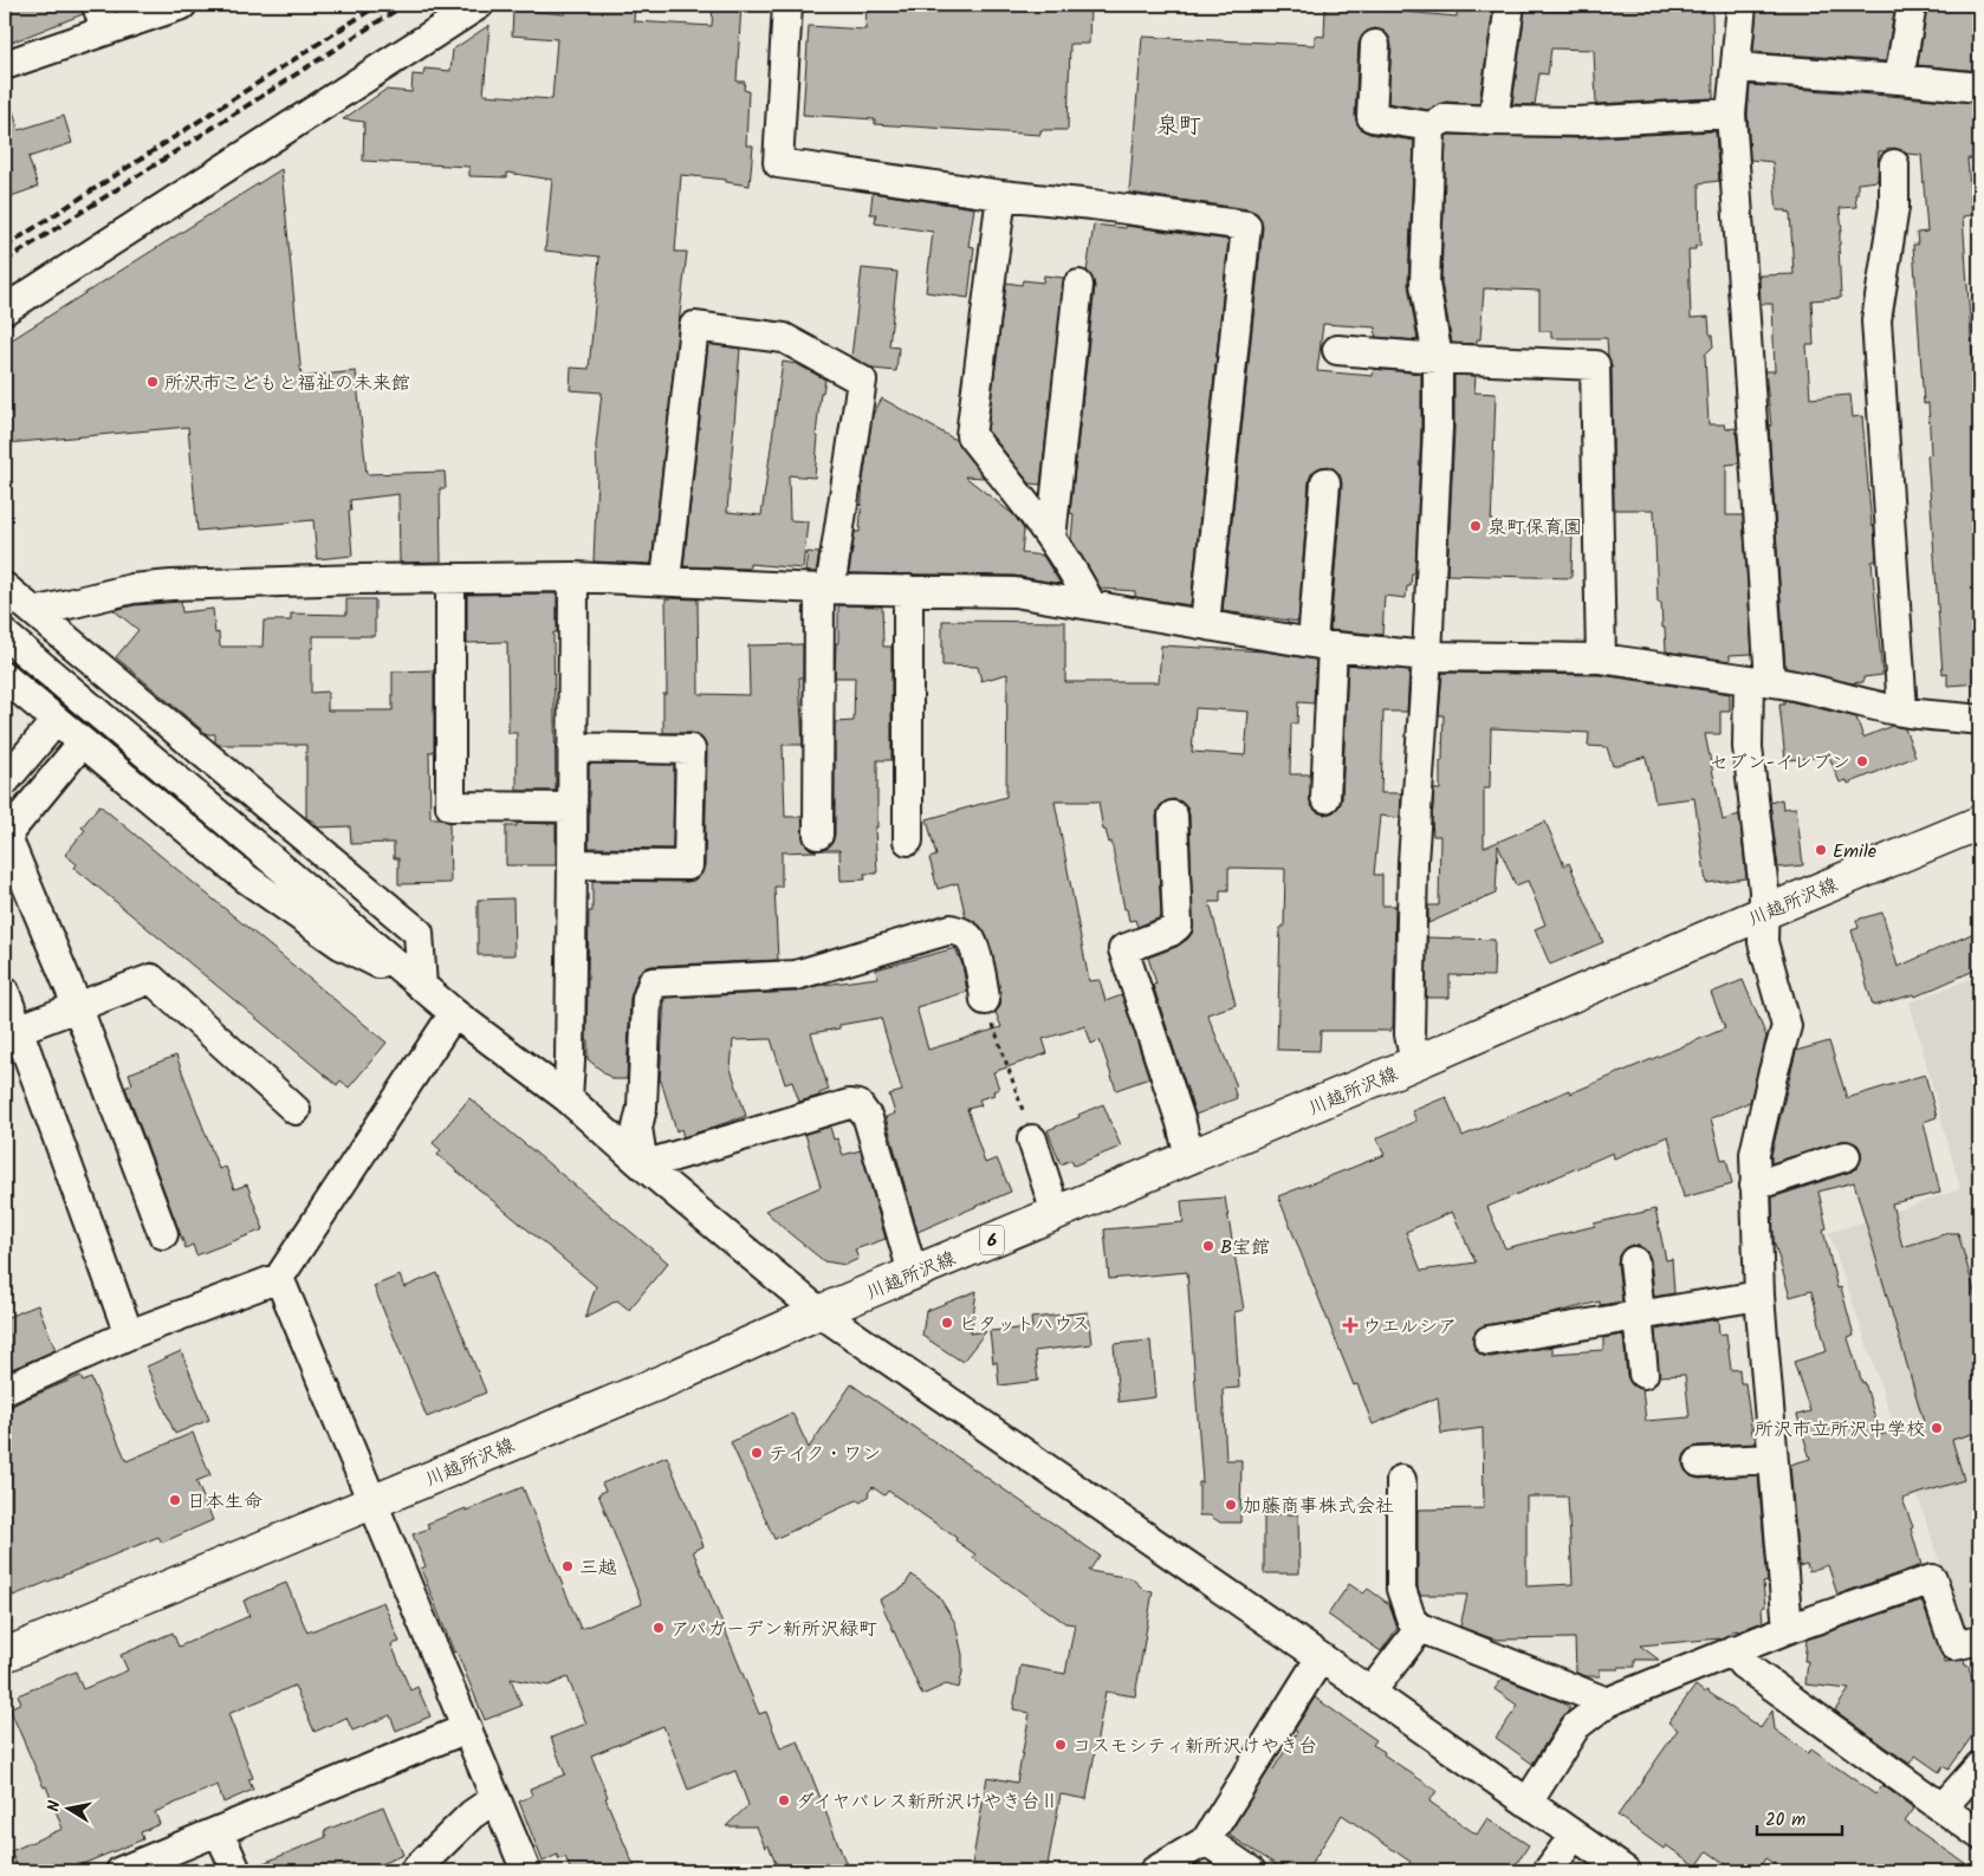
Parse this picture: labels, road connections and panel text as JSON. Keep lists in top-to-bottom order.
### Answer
{
  "streets": {
    "main road": ["川越所沢線", "6"]
  },
  "districts": ["泉町"],
  "places": {
    "other": [
      "所沢市こどもと福祉の未来館",
      "泉町保育園",
      "セブン-イレブン",
      "Emile",
      "B宝館",
      "ピタットハウス",
      "所沢市立所沢中学校",
      "テイク・ワン",
      "日本生命",
      "加藤商事株式会社",
      "三越",
      "アパガーデン新所沢緑町",
      "コスモシティ新所沢けやき台",
      "ダイヤパレス新所沢けやき台Ⅱ"
    ],
    "health": ["ウエルシア"]
  },
  "scale_bar": "20 m",
  "north": "left"
}
